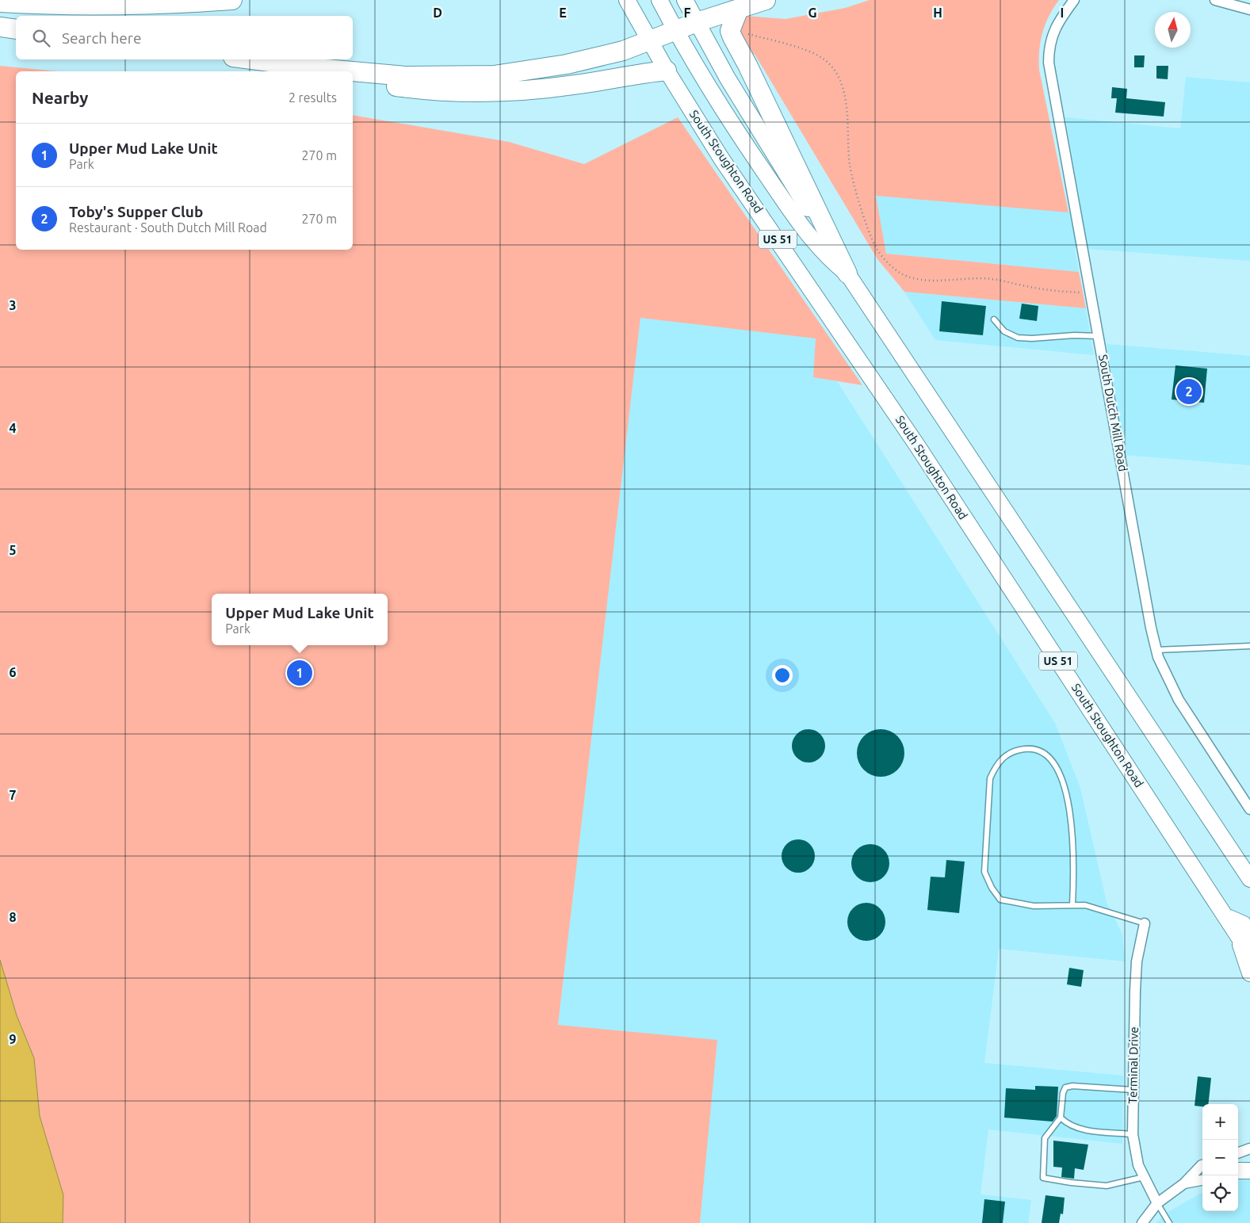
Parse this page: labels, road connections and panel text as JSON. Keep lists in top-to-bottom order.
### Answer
{
  "streets": {
    "main road": ["South Stoughton Road", "US 51"],
    "street": ["South Dutch Mill Road", "Terminal Drive"]
  },
  "crossings": [
    ["South Stoughton Road", "US 51"]
  ],
  "north": "top",
  "page": {
    "search": "Search here",
    "heading": ["Nearby", "2 results"],
    "list": [
      {
        "mark": "1",
        "name": "Upper Mud Lake Unit",
        "note": "Park",
        "value": "270 m"
      },
      {
        "mark": "2",
        "name": "Toby's Supper Club",
        "note": "Restaurant · South Dutch Mill Road",
        "value": "270 m"
      }
    ],
    "pins": ["2", "1"],
    "popup": ["Upper Mud Lake Unit", "Park"],
    "map_buttons": ["+", "−"]
  },
  "grid": {
    "columns": [
      "D",
      "E",
      "F",
      "G",
      "H",
      "I"
    ],
    "rows": [
      "3",
      "4",
      "5",
      "6",
      "7",
      "8",
      "9"
    ]
  }
}
